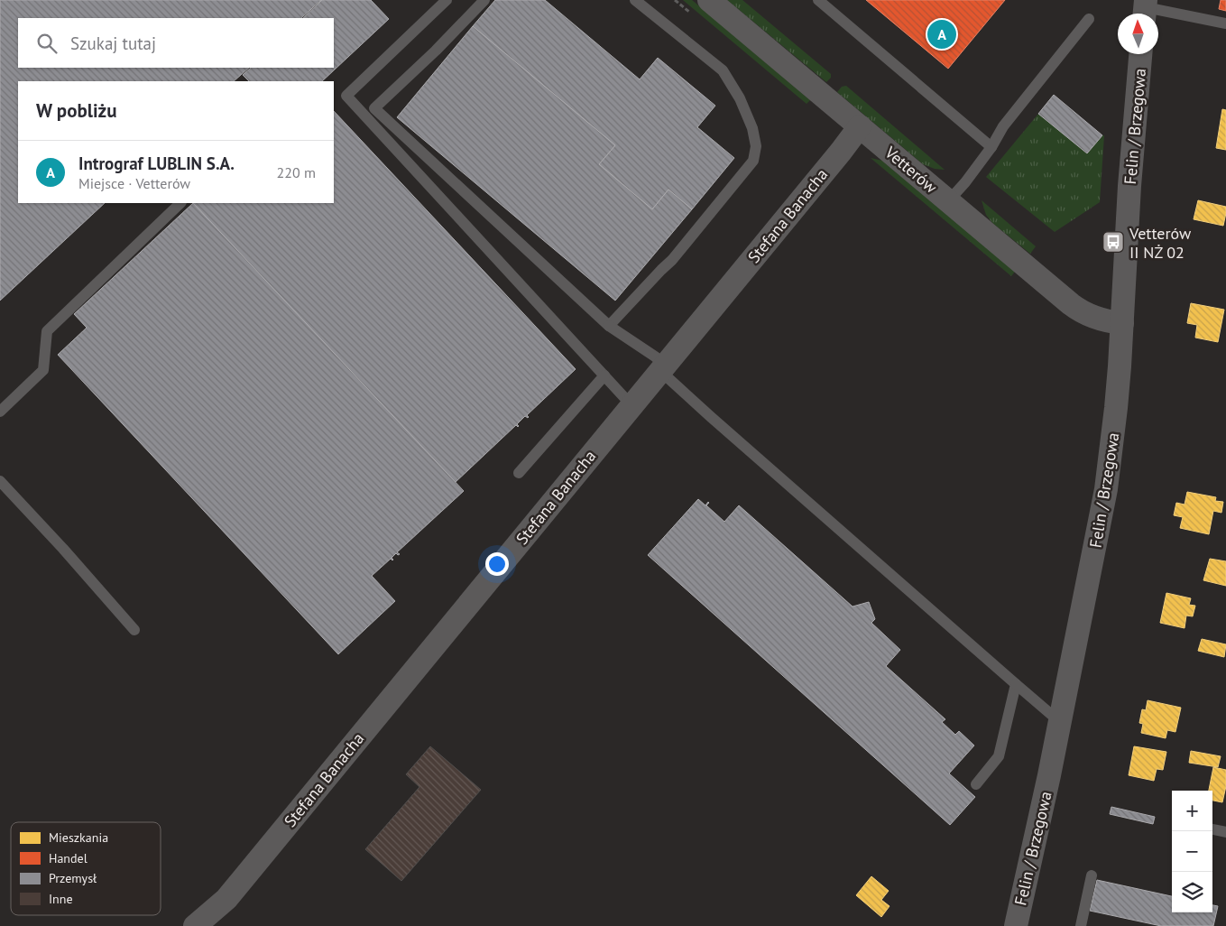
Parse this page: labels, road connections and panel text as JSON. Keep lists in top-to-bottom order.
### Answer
{
  "streets": {
    "street": ["Felin / Brzegowa", "Vetterów", "Stefana Banacha"]
  },
  "crossings": [
    ["Felin / Brzegowa", "Vetterów"],
    ["Vetterów", "Stefana Banacha"]
  ],
  "places": {
    "bus stop": ["Vetterów II NŻ 02"]
  },
  "legend": [
    "Mieszkania",
    "Handel",
    "Przemysł",
    "Inne"
  ],
  "north": "top",
  "page": {
    "pins": "A",
    "search": "Szukaj tutaj",
    "heading": "W pobliżu",
    "list": [
      {
        "mark": "A",
        "name": "Intrograf LUBLIN S.A.",
        "note": "Miejsce · Vetterów",
        "value": "220 m"
      }
    ],
    "map_buttons": ["+", "−"]
  }
}
